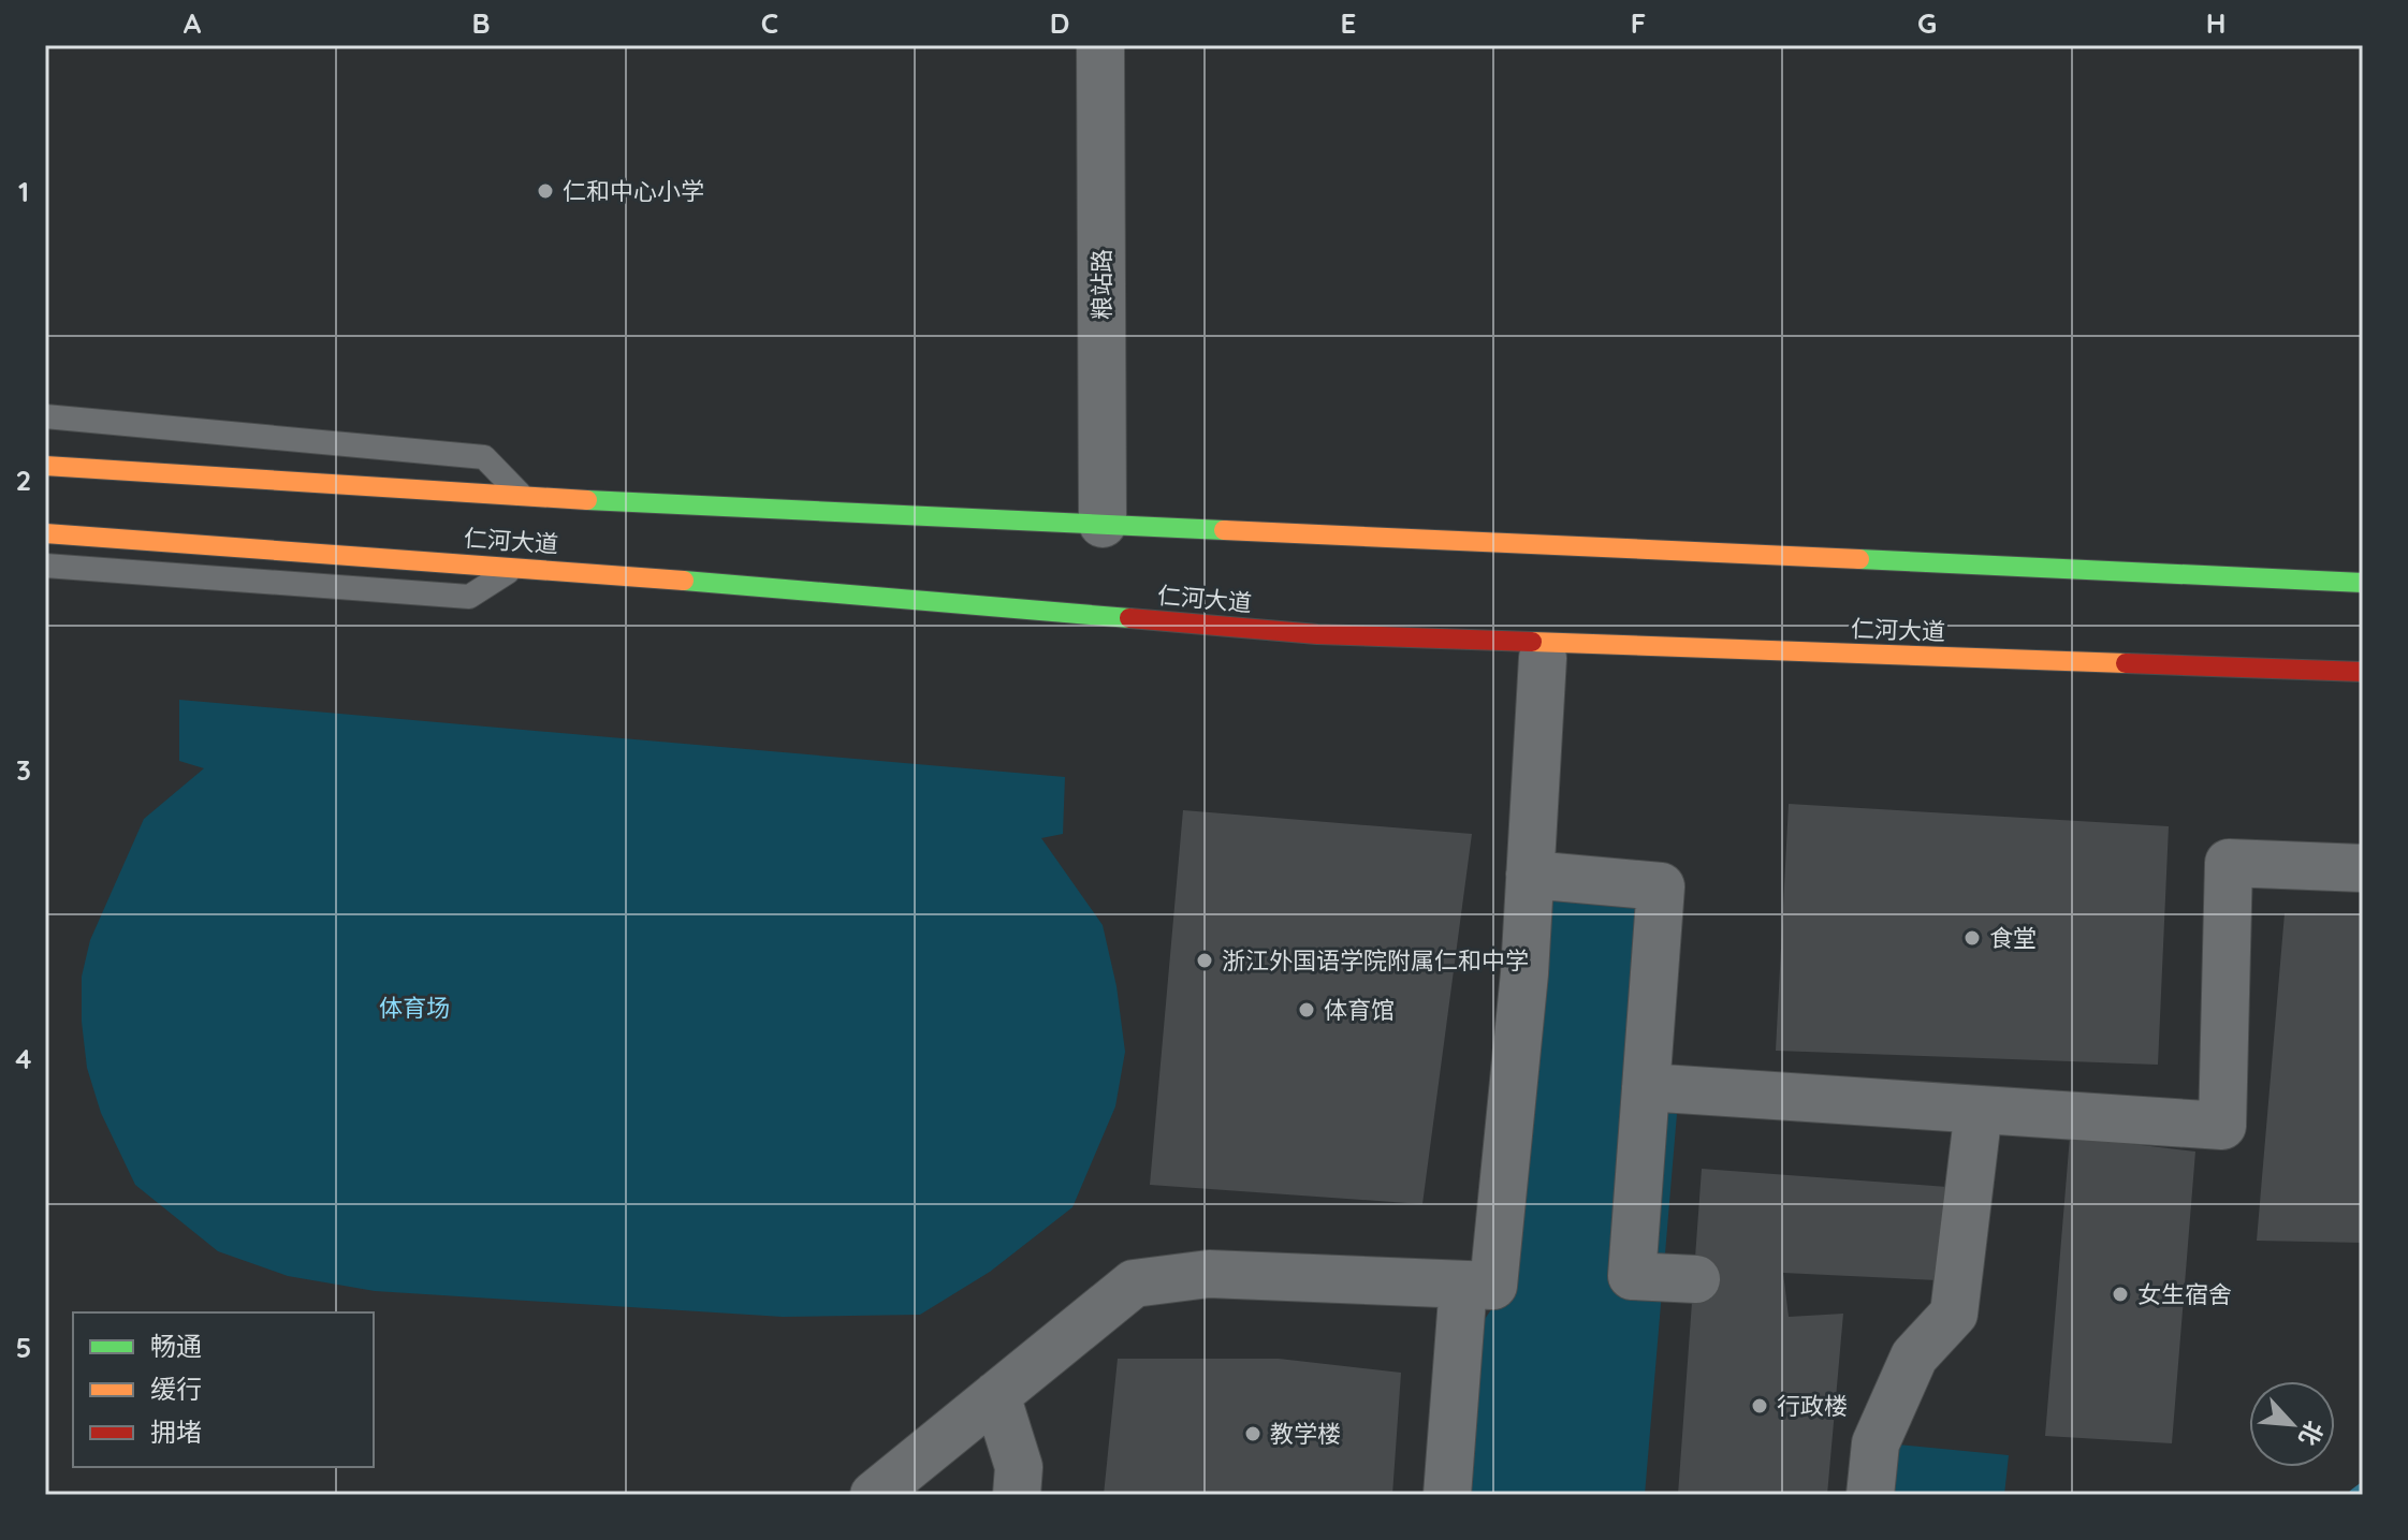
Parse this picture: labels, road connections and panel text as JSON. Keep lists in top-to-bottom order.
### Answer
{
  "streets": {
    "main road": ["仁河大道"],
    "street": ["粮站路"]
  },
  "crossings": [
    ["粮站路", "仁河大道"]
  ],
  "parks": ["体育场"],
  "places": [
    "仁和中心小学",
    "食堂",
    "浙江外国语学院附属仁和中学",
    "体育馆",
    "女生宿舍",
    "行政楼",
    "教学楼"
  ],
  "legend": ["畅通", "缓行", "拥堵"],
  "north": "bottom right",
  "grid": {
    "columns": [
      "A",
      "B",
      "C",
      "D",
      "E",
      "F",
      "G",
      "H"
    ],
    "rows": [
      "1",
      "2",
      "3",
      "4",
      "5"
    ]
  }
}
